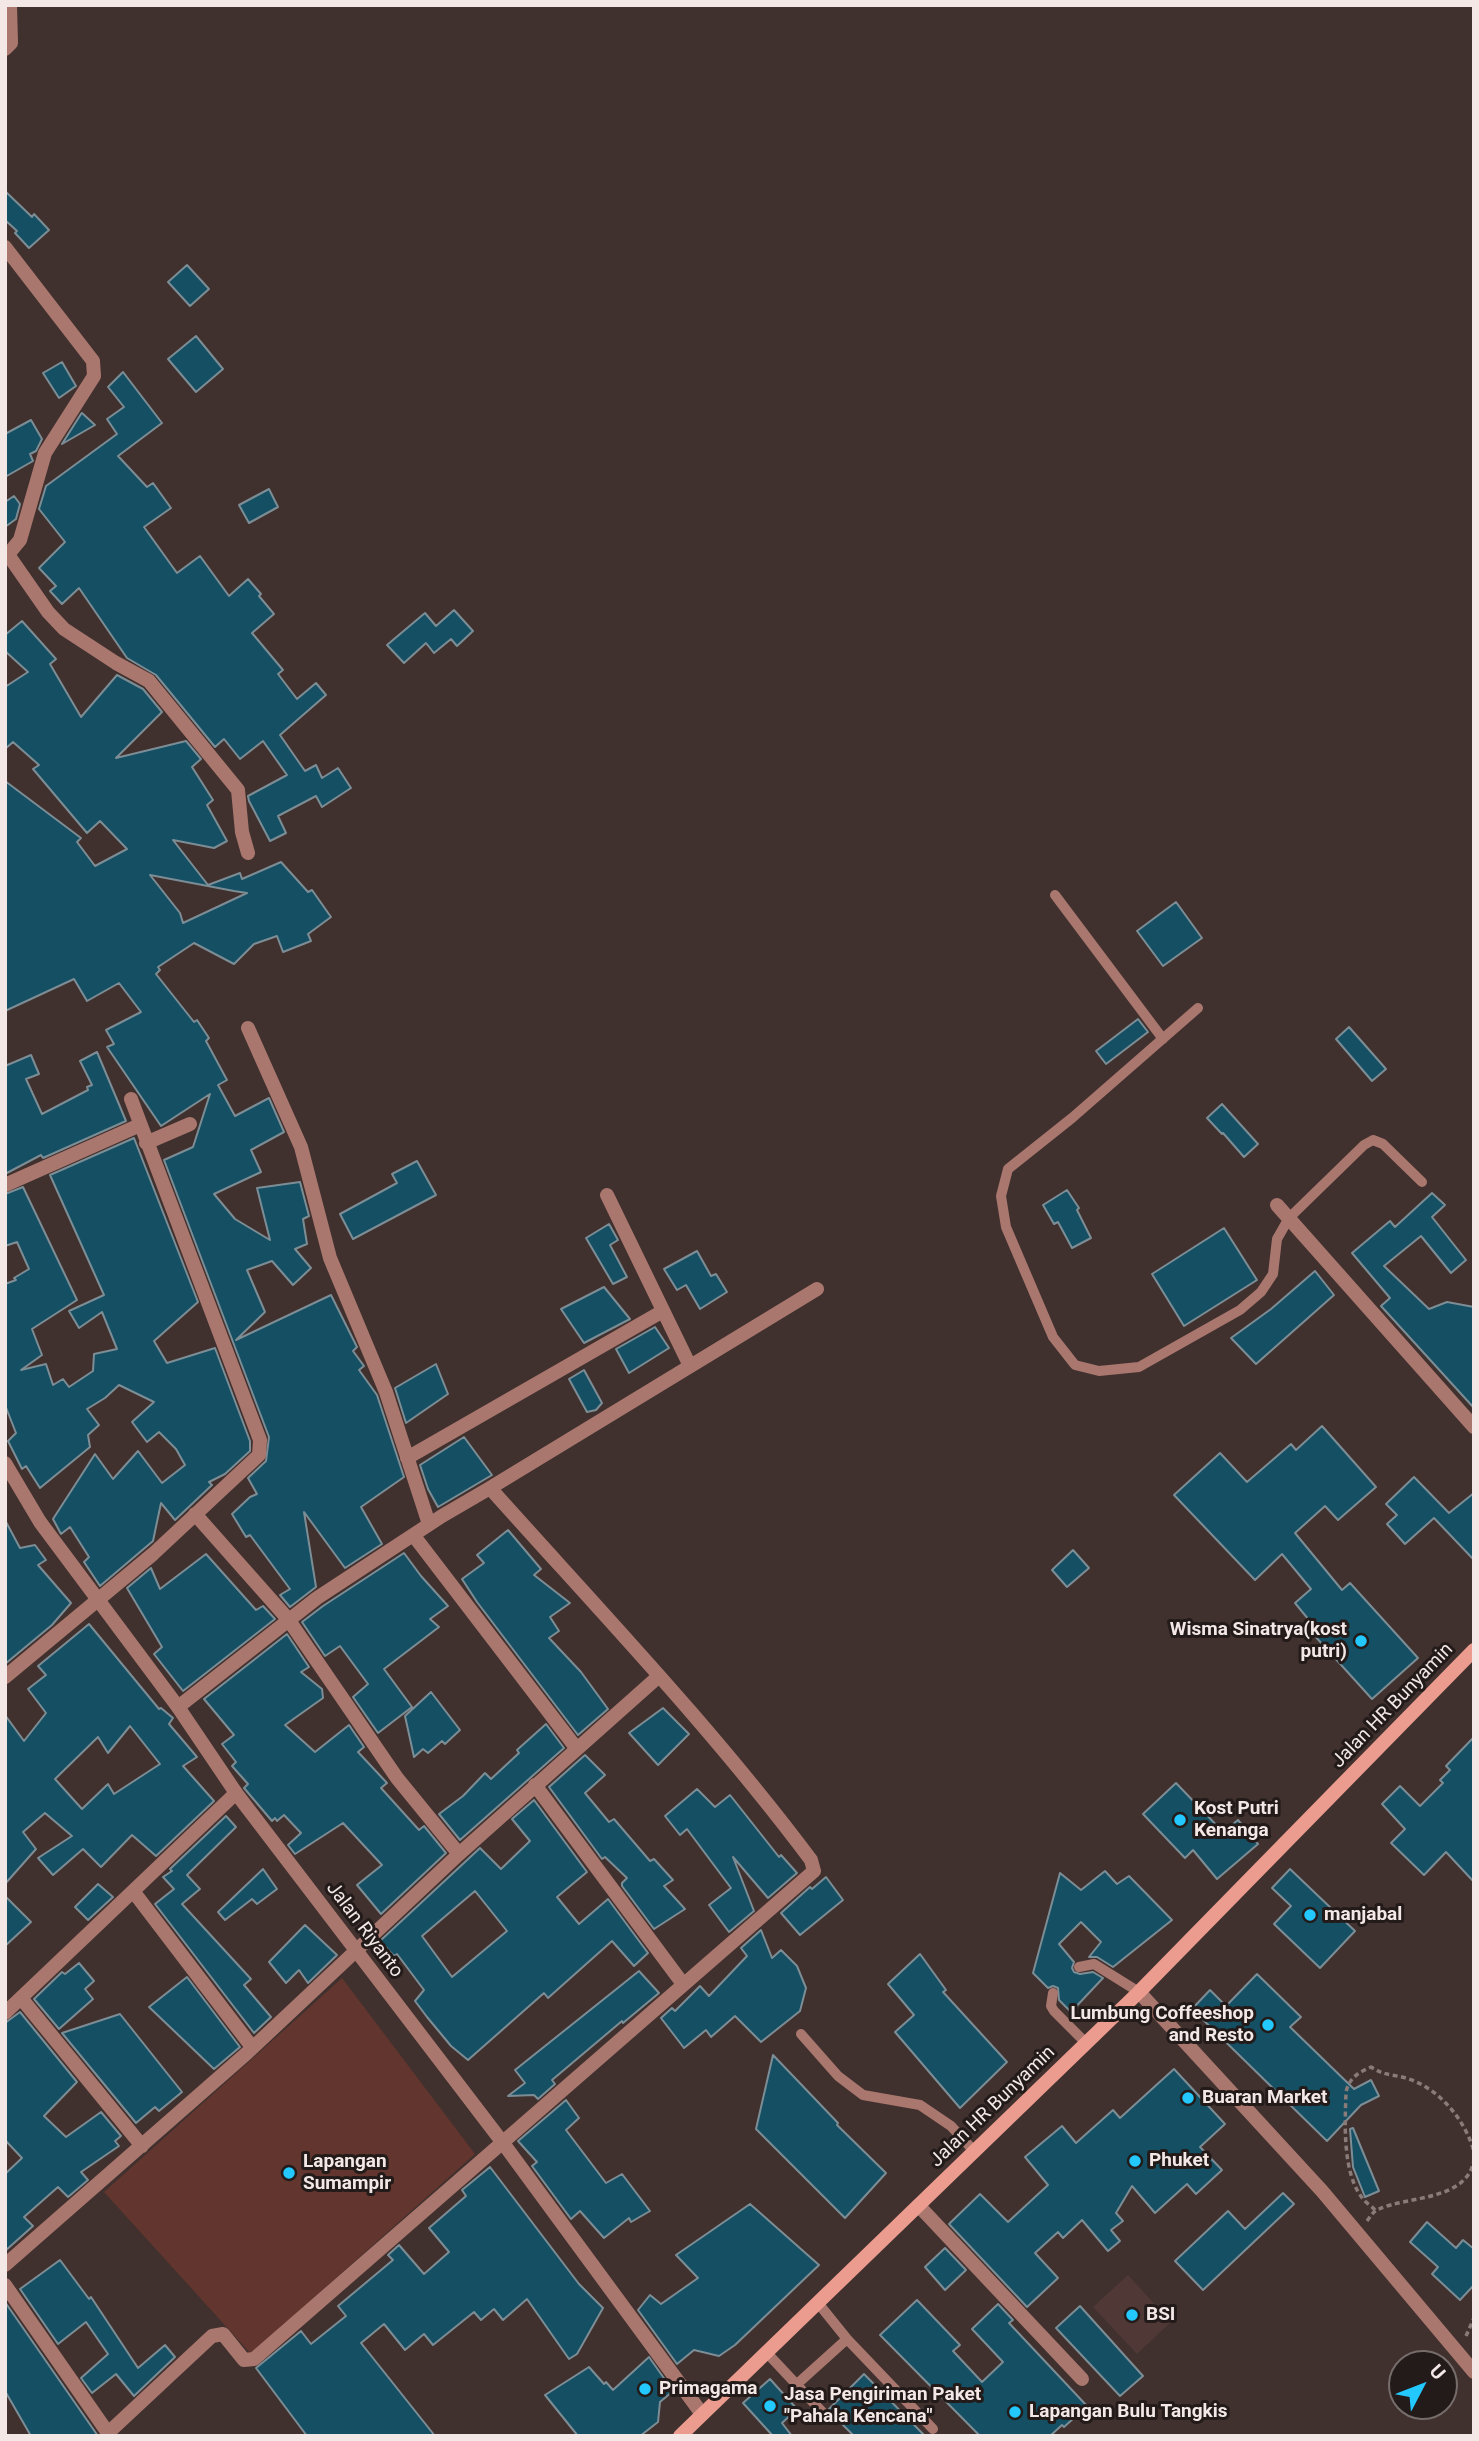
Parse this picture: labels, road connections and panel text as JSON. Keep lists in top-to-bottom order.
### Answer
{
  "streets": {
    "main road": ["Jalan HR Bunyamin"],
    "street": ["Jalan Riyanto"]
  },
  "crossings": [
    ["Jalan HR Bunyamin", "Jalan Riyanto"]
  ],
  "places": [
    "Wisma Sinatrya(kost putri)",
    "Kost Putri Kenanga",
    "manjabal",
    "Lumbung Coffeeshop and Resto",
    "Buaran Market",
    "Phuket",
    "Lapangan Sumampir",
    "BSI",
    "Primagama",
    "Jasa Pengiriman Paket \"Pahala Kencana\"",
    "Lapangan Bulu Tangkis"
  ],
  "north": "top right"
}
